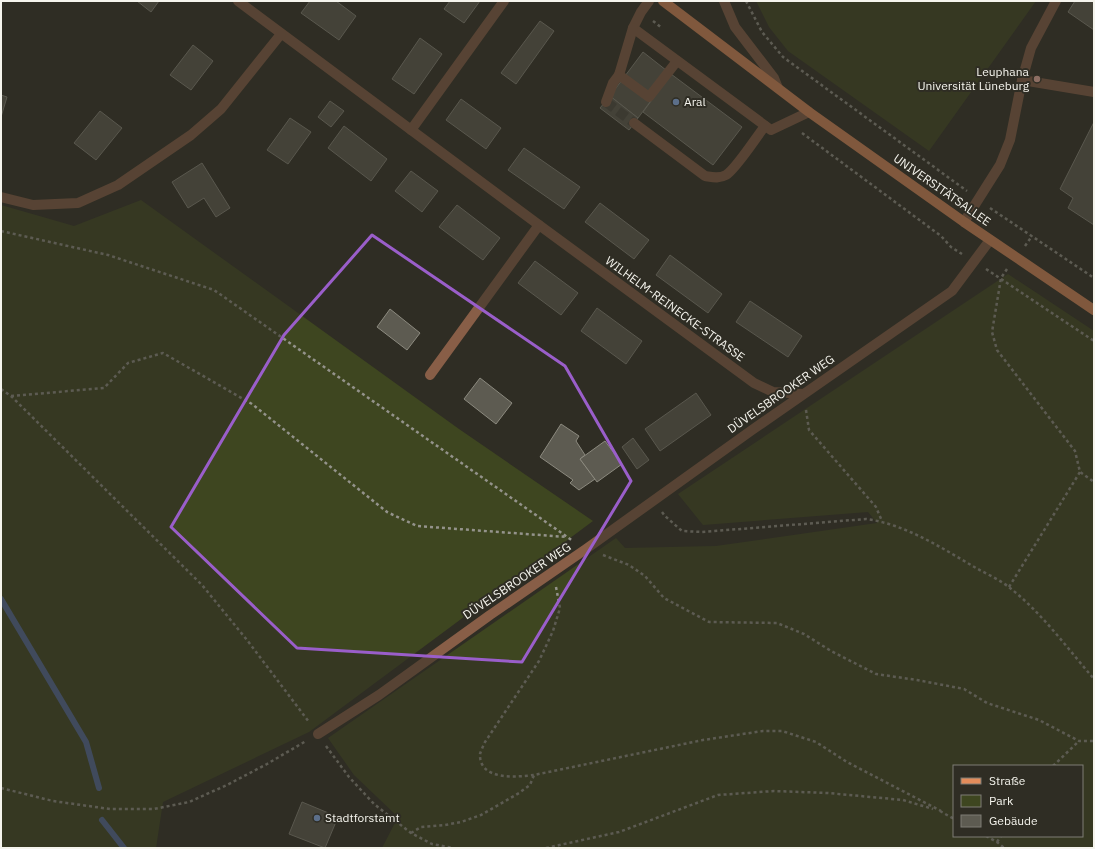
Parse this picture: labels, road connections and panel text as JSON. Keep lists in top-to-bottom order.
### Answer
{
  "streets": {
    "main road": ["UNIVERSITÄTSALLEE"],
    "street": ["WILHELM-REINECKE-STRASSE", "DÜVELSBROOKER WEG"]
  },
  "crossings": [
    ["UNIVERSITÄTSALLEE", "DÜVELSBROOKER WEG"],
    ["WILHELM-REINECKE-STRASSE", "DÜVELSBROOKER WEG"]
  ],
  "places": ["Leuphana Universität Lüneburg", "Aral", "Stadtforstamt"],
  "legend": ["Straße", "Park", "Gebäude"]
}
